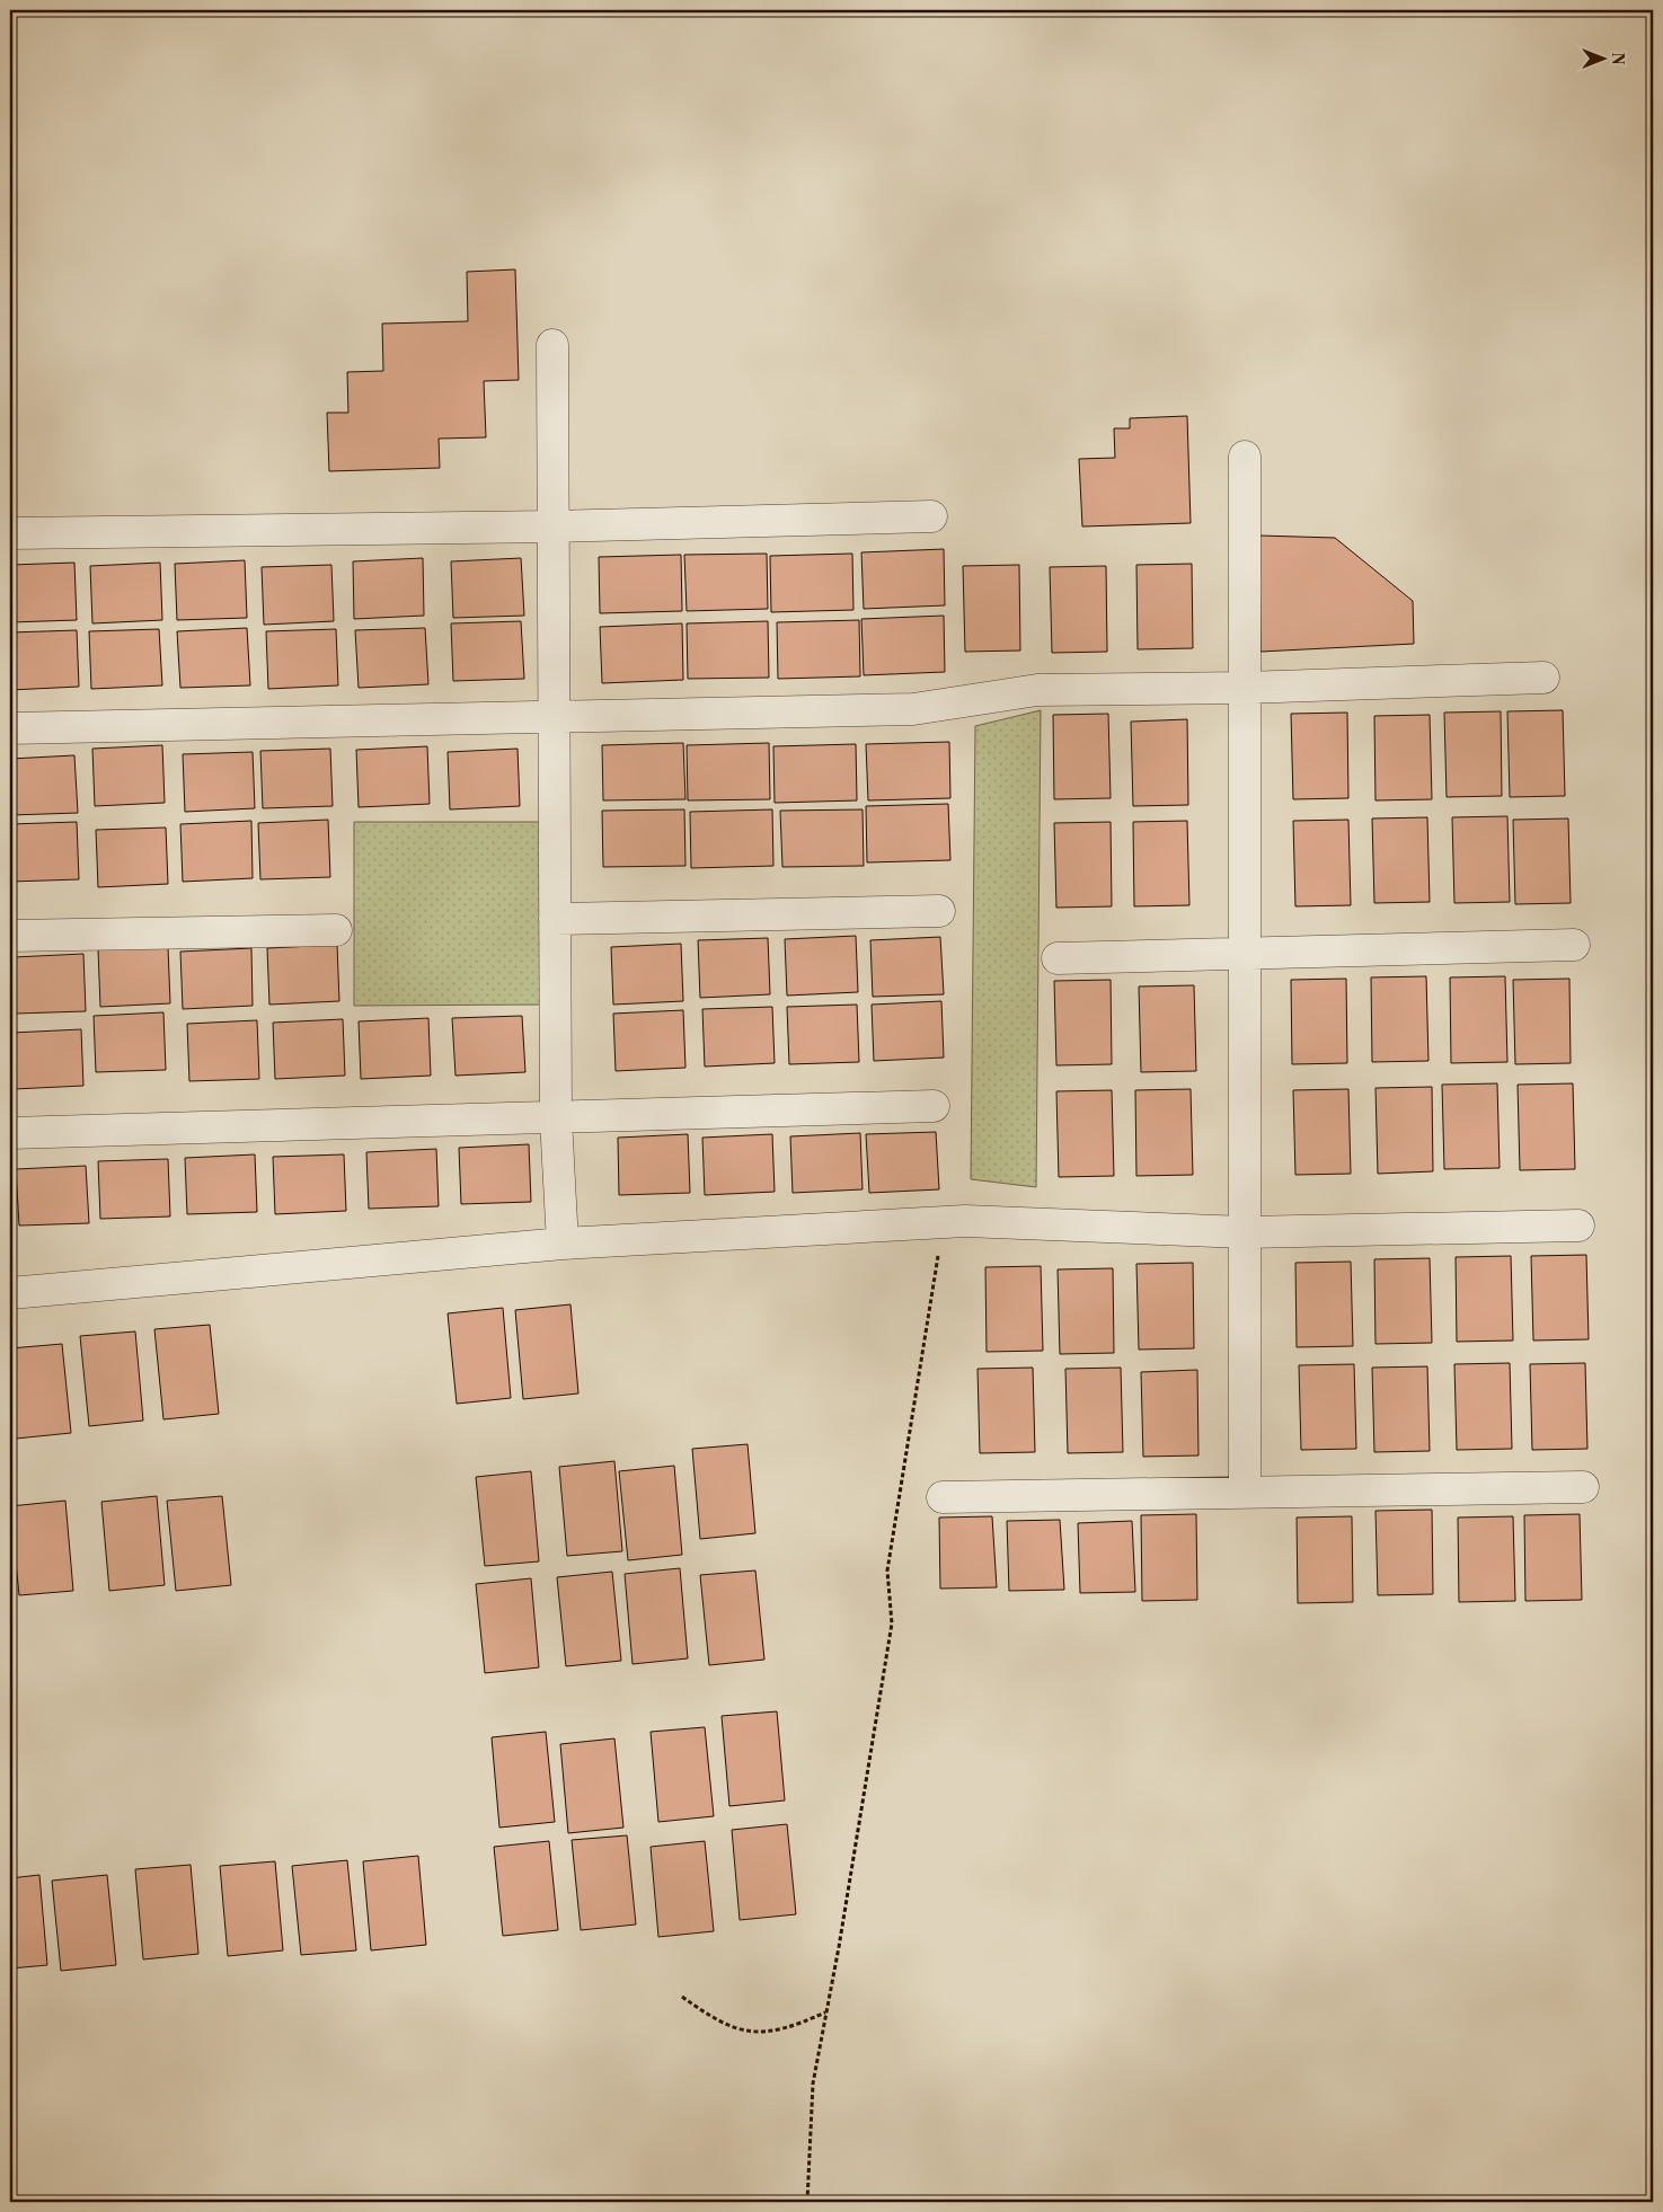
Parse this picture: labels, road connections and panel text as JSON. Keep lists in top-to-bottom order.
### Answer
{
  "north": "right"
}
